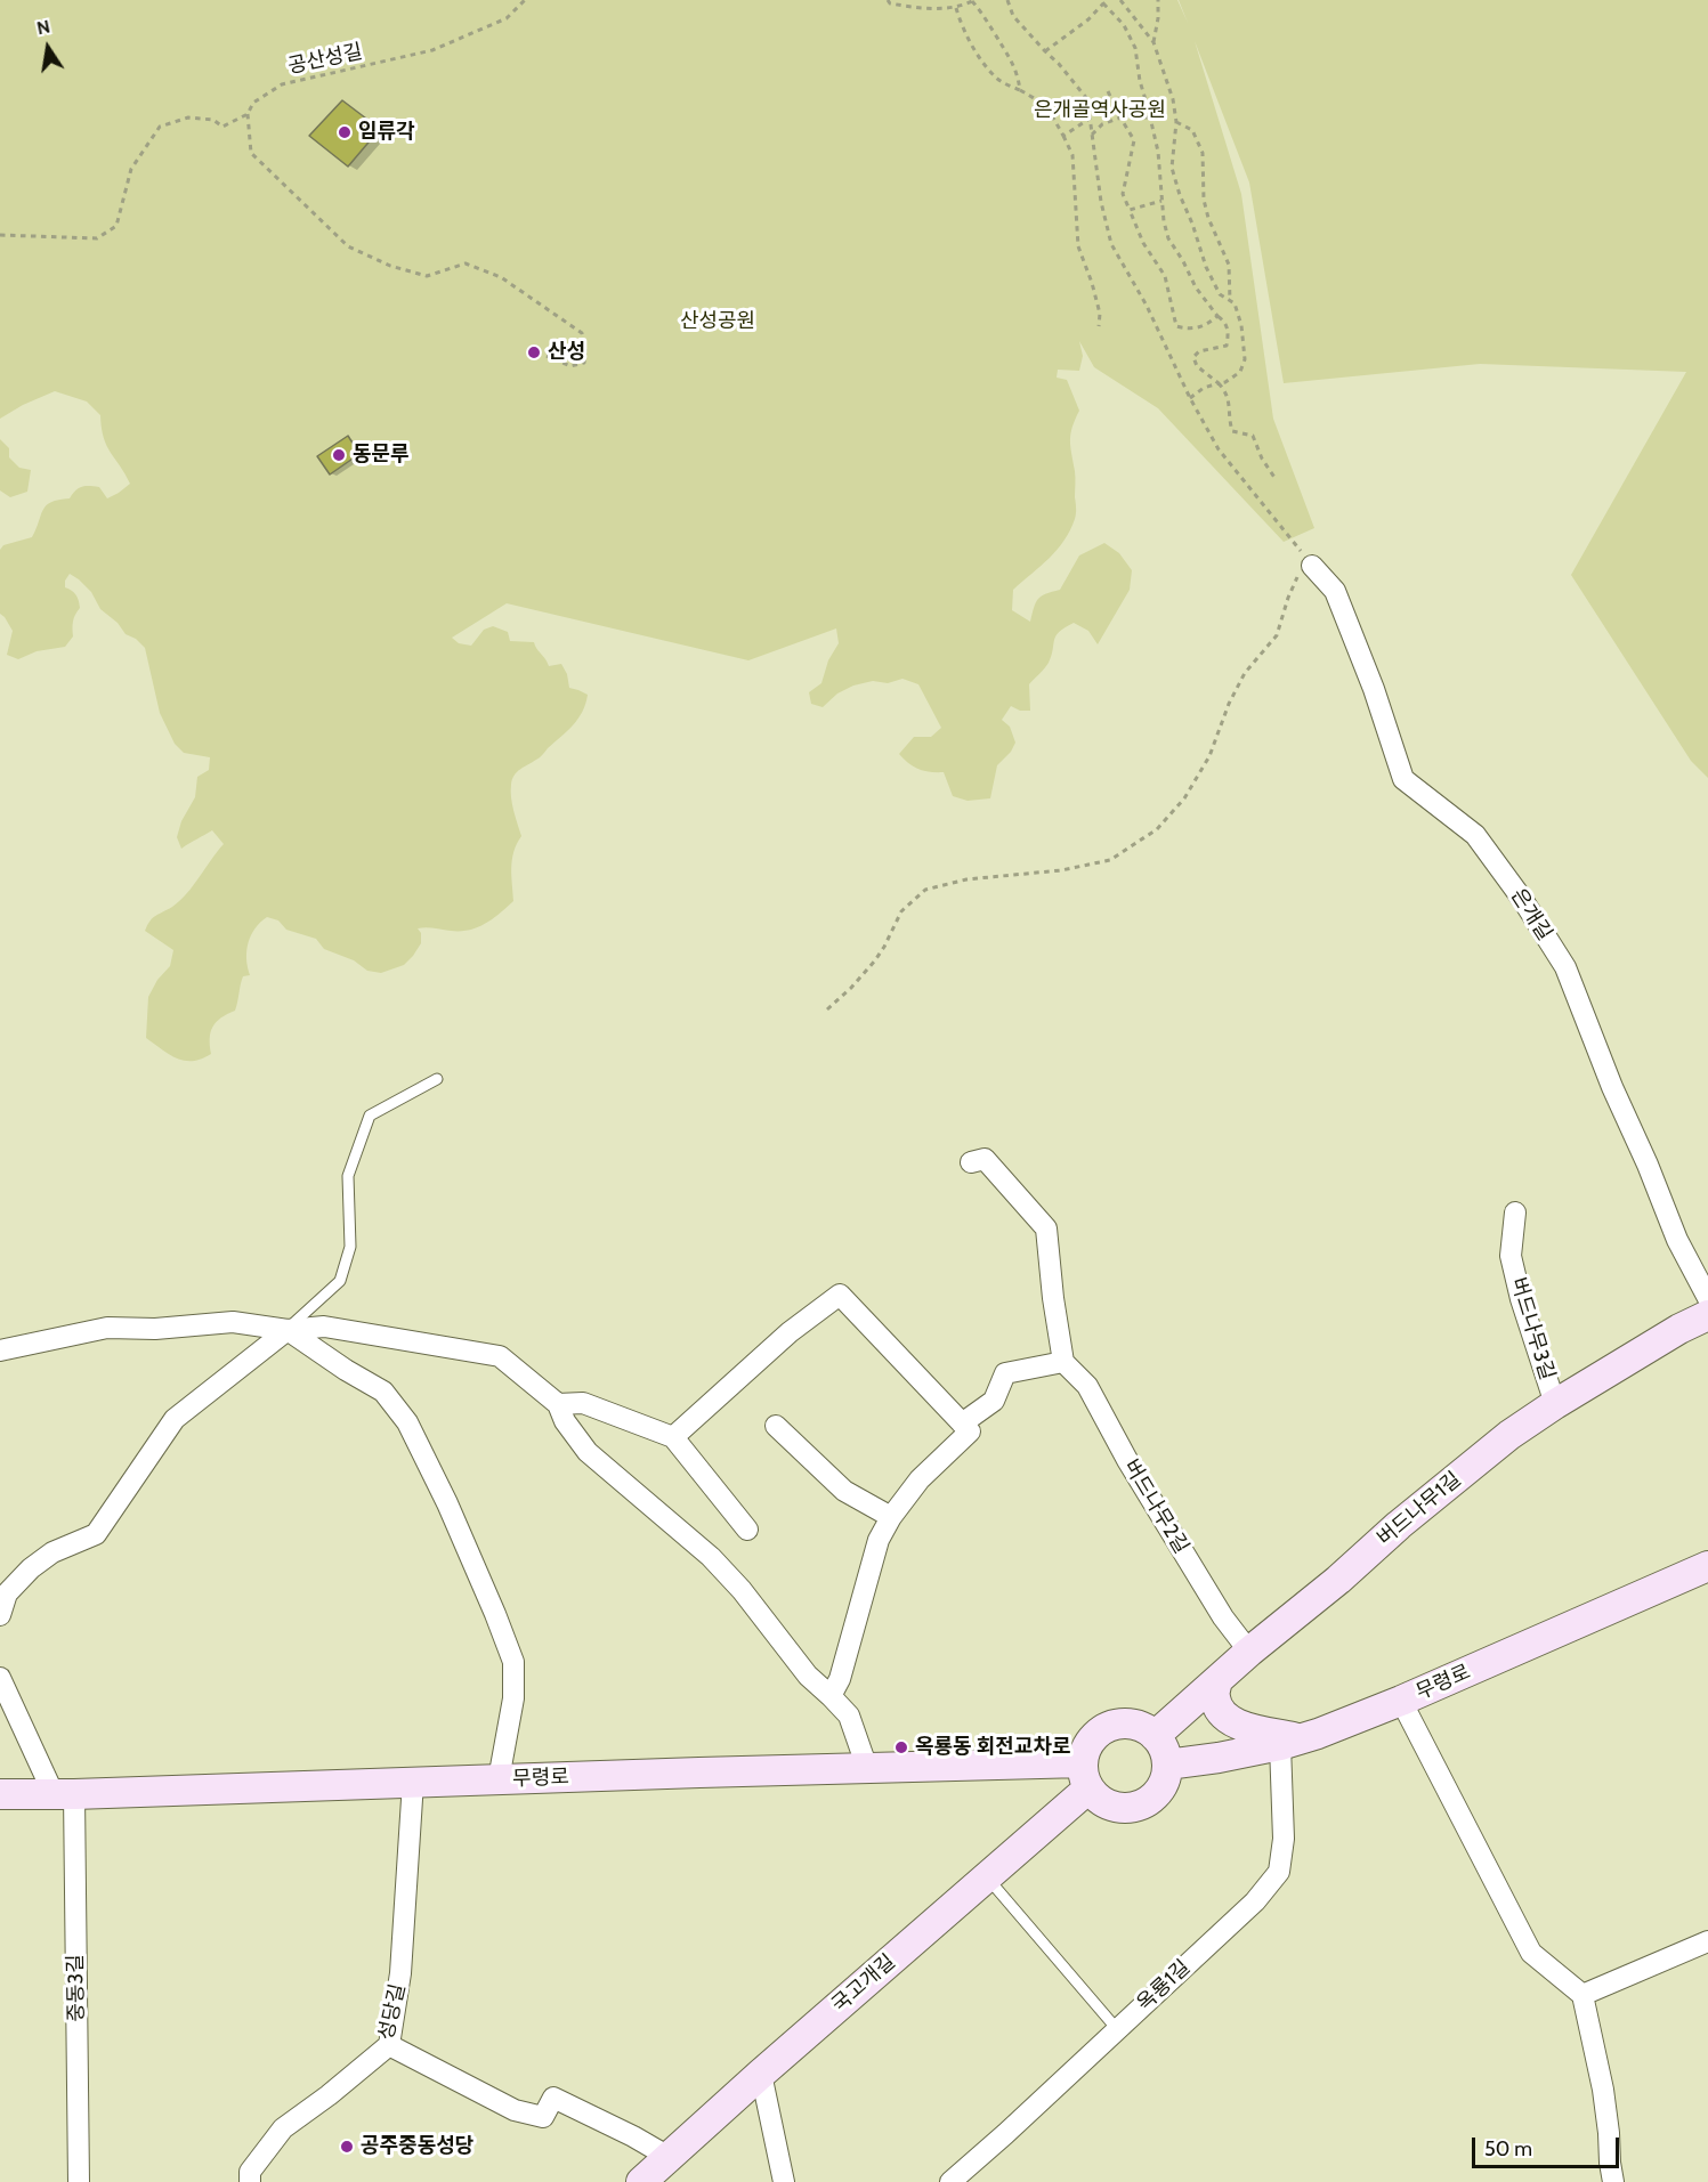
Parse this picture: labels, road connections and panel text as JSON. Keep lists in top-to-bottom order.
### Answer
{
  "streets": {
    "main road": ["버드나무1길", "무령로", "국고개길"],
    "street": [
      "은개길",
      "버드나무3길",
      "버드나무2길",
      "옥룡1길",
      "중동3길",
      "성당길"
    ],
    "path": ["공산성길"]
  },
  "crossings": [
    ["버드나무3길", "버드나무1길"],
    ["버드나무2길", "버드나무1길"],
    ["버드나무1길", "무령로"],
    ["버드나무1길", "국고개길"],
    ["무령로", "국고개길"],
    ["무령로", "옥룡1길"],
    ["무령로", "중동3길"],
    ["무령로", "성당길"]
  ],
  "parks": ["은개골역사공원", "산성공원"],
  "places": [
    "임류각",
    "산성",
    "동문루",
    "옥룡동 회전교차로",
    "공주중동성당"
  ],
  "scale_bar": "50 m",
  "north": "top"
}
